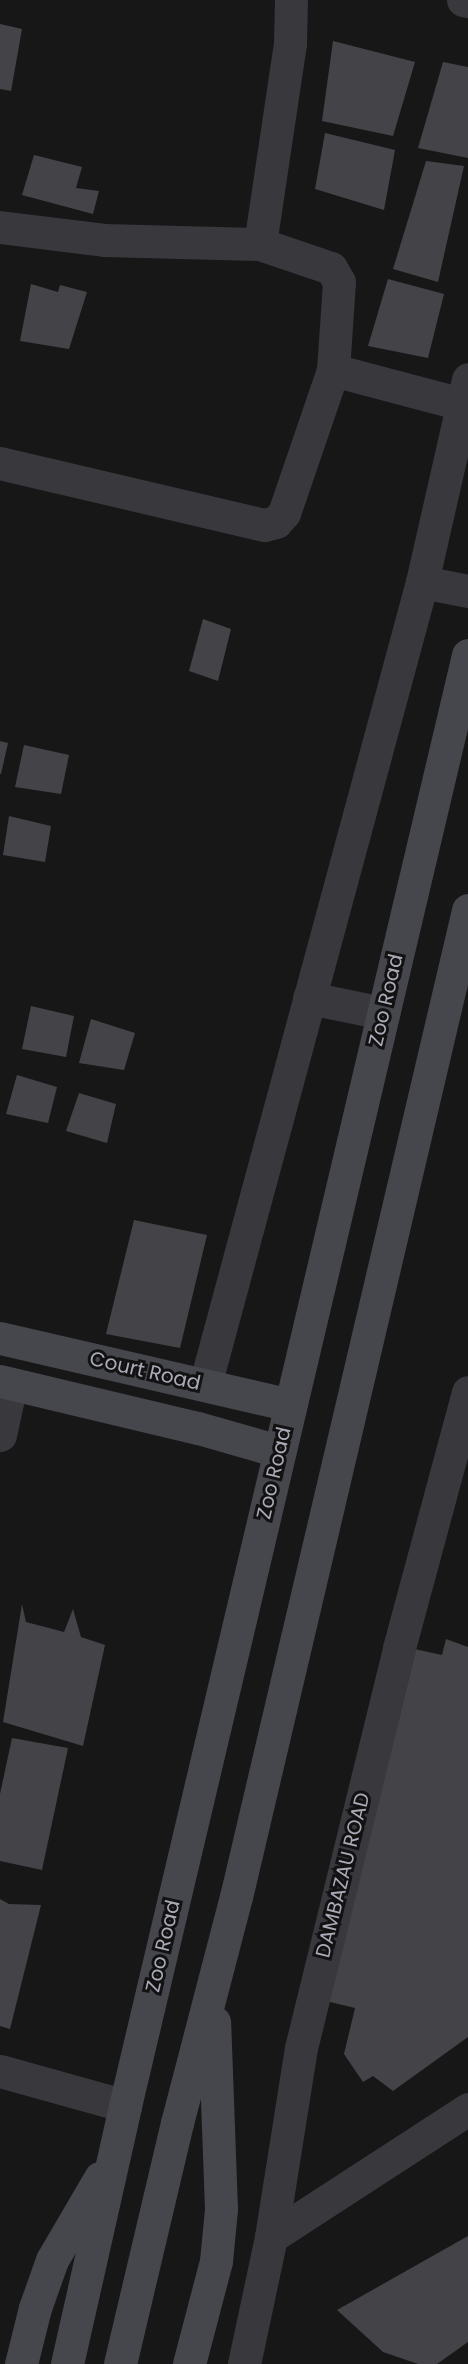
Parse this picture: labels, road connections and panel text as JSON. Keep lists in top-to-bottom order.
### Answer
{
  "streets": {
    "main road": ["Zoo Road", "Court Road"],
    "street": ["DAMBAZAU ROAD"]
  },
  "crossings": [
    ["Zoo Road", "Court Road"]
  ]
}
